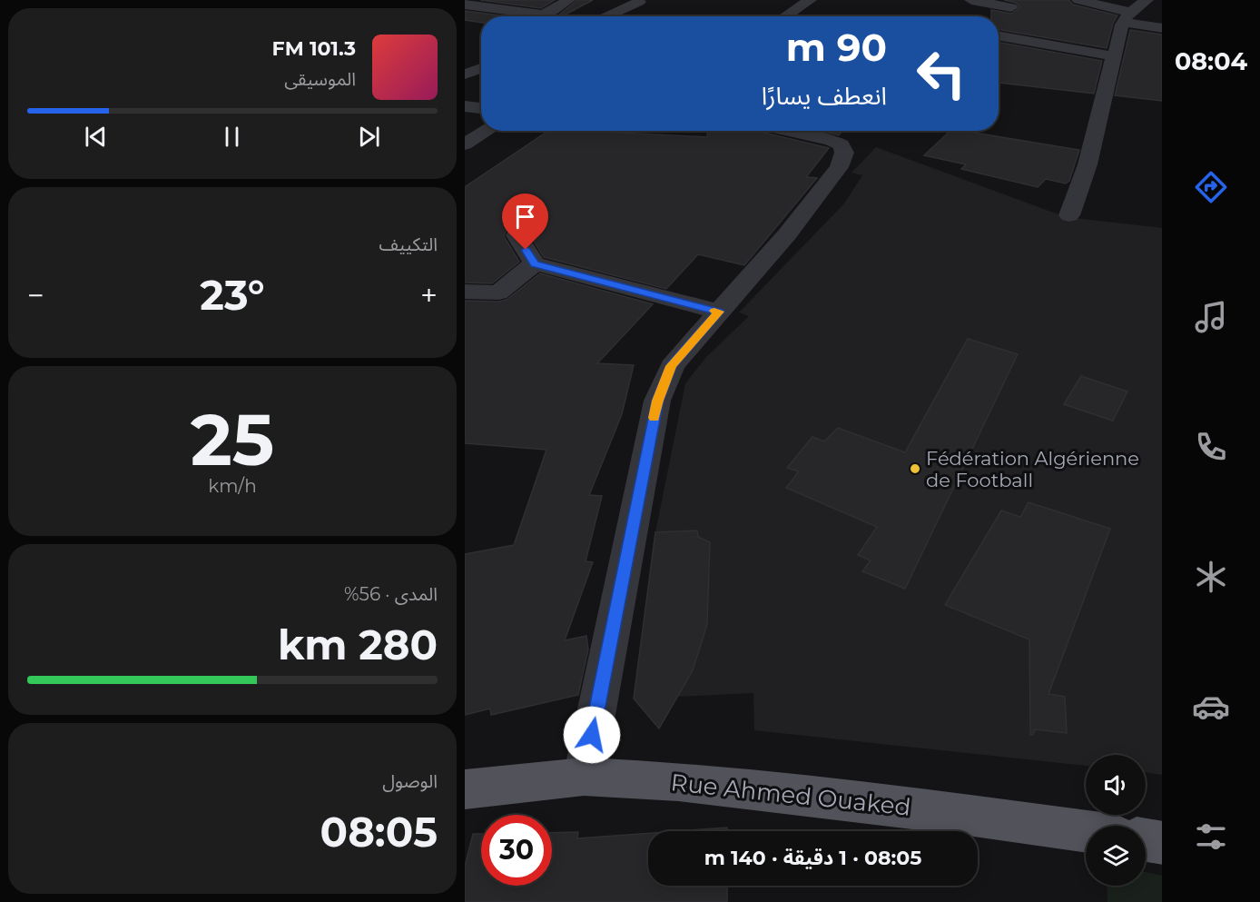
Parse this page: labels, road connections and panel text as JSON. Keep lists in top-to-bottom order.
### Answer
{
  "streets": {
    "main road": ["Rue Ahmed Ouaked"]
  },
  "places": ["Fédération Algérienne de Football"],
  "page": {
    "tabs": "08:04",
    "turn": ["90 m", "انعطف يسارًا"],
    "song": ["101.3 FM", "الموسيقى"],
    "tile": [
      "التكييف",
      ["25", "km/h"],
      ["المدى · 56%", "280 km"],
      ["الوصول", "08:05"]
    ],
    "heat": ["−", "23°", "+"],
    "limit": "30",
    "trip": "08:05 · 1 دقيقة · 140 m"
  }
}
